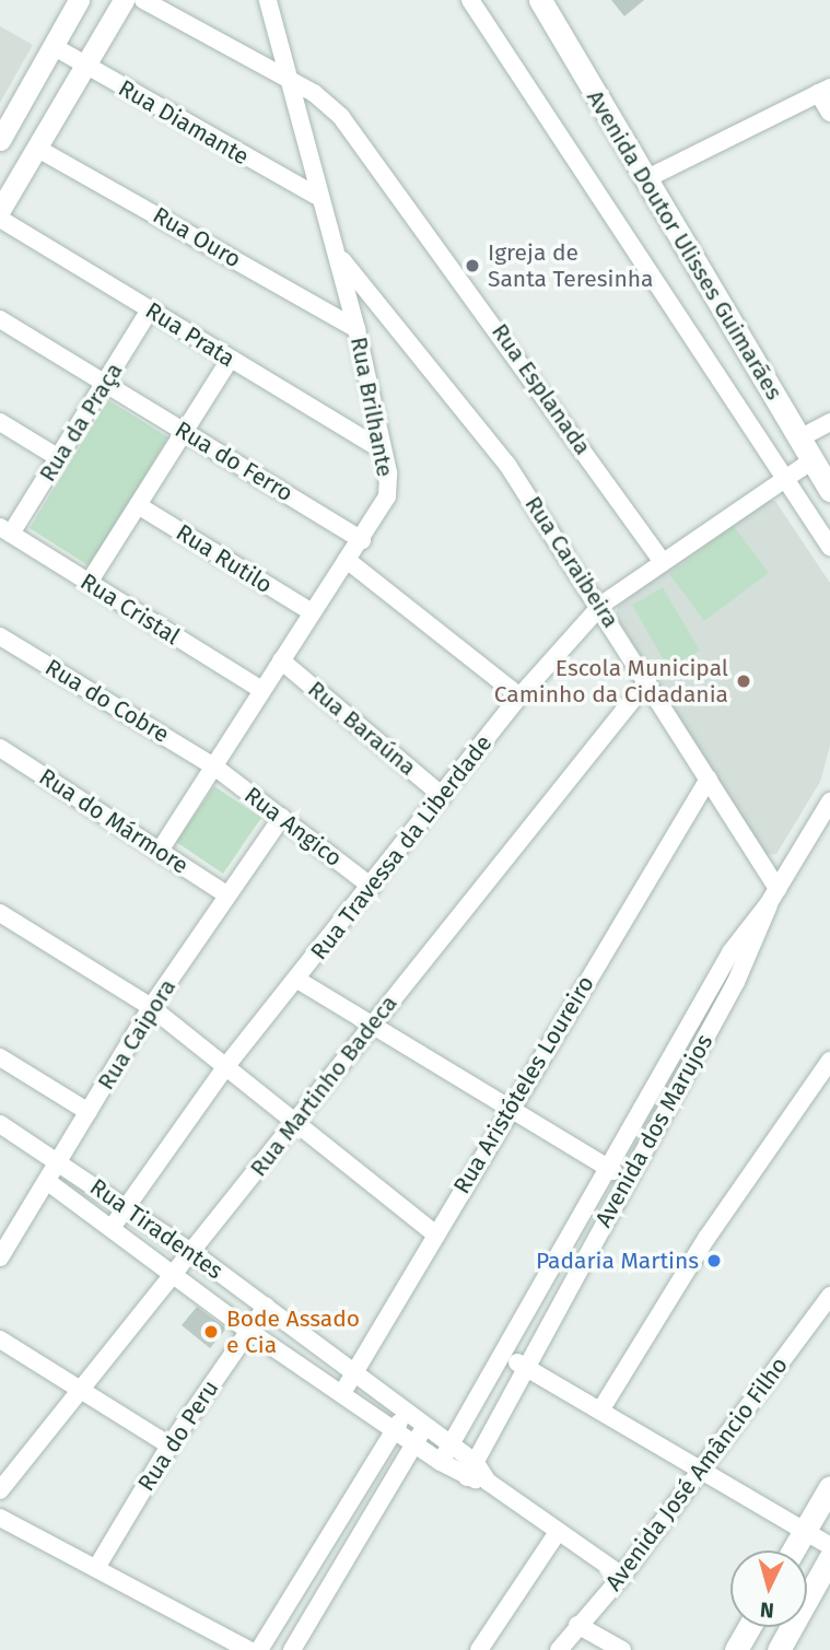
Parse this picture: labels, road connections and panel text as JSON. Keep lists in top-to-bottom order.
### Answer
{
  "streets": {
    "main road": ["Avenida Doutor Ulisses Guimarães"],
    "street": [
      "Rua Diamante",
      "Rua Ouro",
      "Rua Prata",
      "Rua Esplanada",
      "Rua Brilhante",
      "Rua da Praça",
      "Rua do Ferro",
      "Rua Rutilo",
      "Rua Caraibeira",
      "Rua Cristal",
      "Rua do Cobre",
      "Rua Baraúna",
      "Rua do Mármore",
      "Rua Angico",
      "Rua Travessa da Liberdade",
      "Rua Caipora",
      "Rua Aristóteles Loureiro",
      "Rua Martinho Badeca",
      "Avenida dos Marujos",
      "Rua Tiradentes",
      "Rua do Peru",
      "Avenida José Amâncio Filho"
    ]
  },
  "crossings": [
    ["Rua Diamante", "Rua Brilhante"],
    ["Rua Ouro", "Rua Brilhante"],
    ["Avenida Doutor Ulisses Guimarães", "Rua Travessa da Liberdade"],
    ["Rua Prata", "Rua Brilhante"],
    ["Rua Prata", "Rua da Praça"],
    ["Rua Esplanada", "Rua Brilhante"],
    ["Rua Esplanada", "Rua Travessa da Liberdade"],
    ["Rua Brilhante", "Rua do Ferro"],
    ["Rua Brilhante", "Rua Rutilo"],
    ["Rua Brilhante", "Rua Caraibeira"],
    ["Rua Brilhante", "Rua Cristal"],
    ["Rua Brilhante", "Rua do Cobre"],
    ["Rua Brilhante", "Rua Baraúna"],
    ["Rua Brilhante", "Rua do Mármore"],
    ["Rua Brilhante", "Rua Angico"],
    ["Rua da Praça", "Rua do Ferro"],
    ["Rua da Praça", "Rua Cristal"],
    ["Rua Caraibeira", "Rua Travessa da Liberdade"],
    ["Rua Caraibeira", "Rua Aristóteles Loureiro"],
    ["Rua Caraibeira", "Rua Martinho Badeca"],
    ["Rua Caraibeira", "Avenida dos Marujos"],
    ["Rua do Cobre", "Rua Angico"],
    ["Rua Baraúna", "Rua Travessa da Liberdade"],
    ["Rua do Mármore", "Rua Caipora"],
    ["Rua Angico", "Rua Travessa da Liberdade"],
    ["Rua Angico", "Rua Caipora"],
    ["Rua Travessa da Liberdade", "Rua Tiradentes"],
    ["Rua Caipora", "Rua Tiradentes"],
    ["Rua Aristóteles Loureiro", "Rua Tiradentes"],
    ["Rua Martinho Badeca", "Rua Tiradentes"],
    ["Avenida dos Marujos", "Rua Tiradentes"],
    ["Rua Tiradentes", "Rua do Peru"],
    ["Rua Tiradentes", "Avenida José Amâncio Filho"]
  ],
  "places": [
    "Igreja de Santa Teresinha",
    "Escola Municipal Caminho da Cidadania",
    "Padaria Martins",
    "Bode Assado e Cia"
  ],
  "north": "bottom"
}
